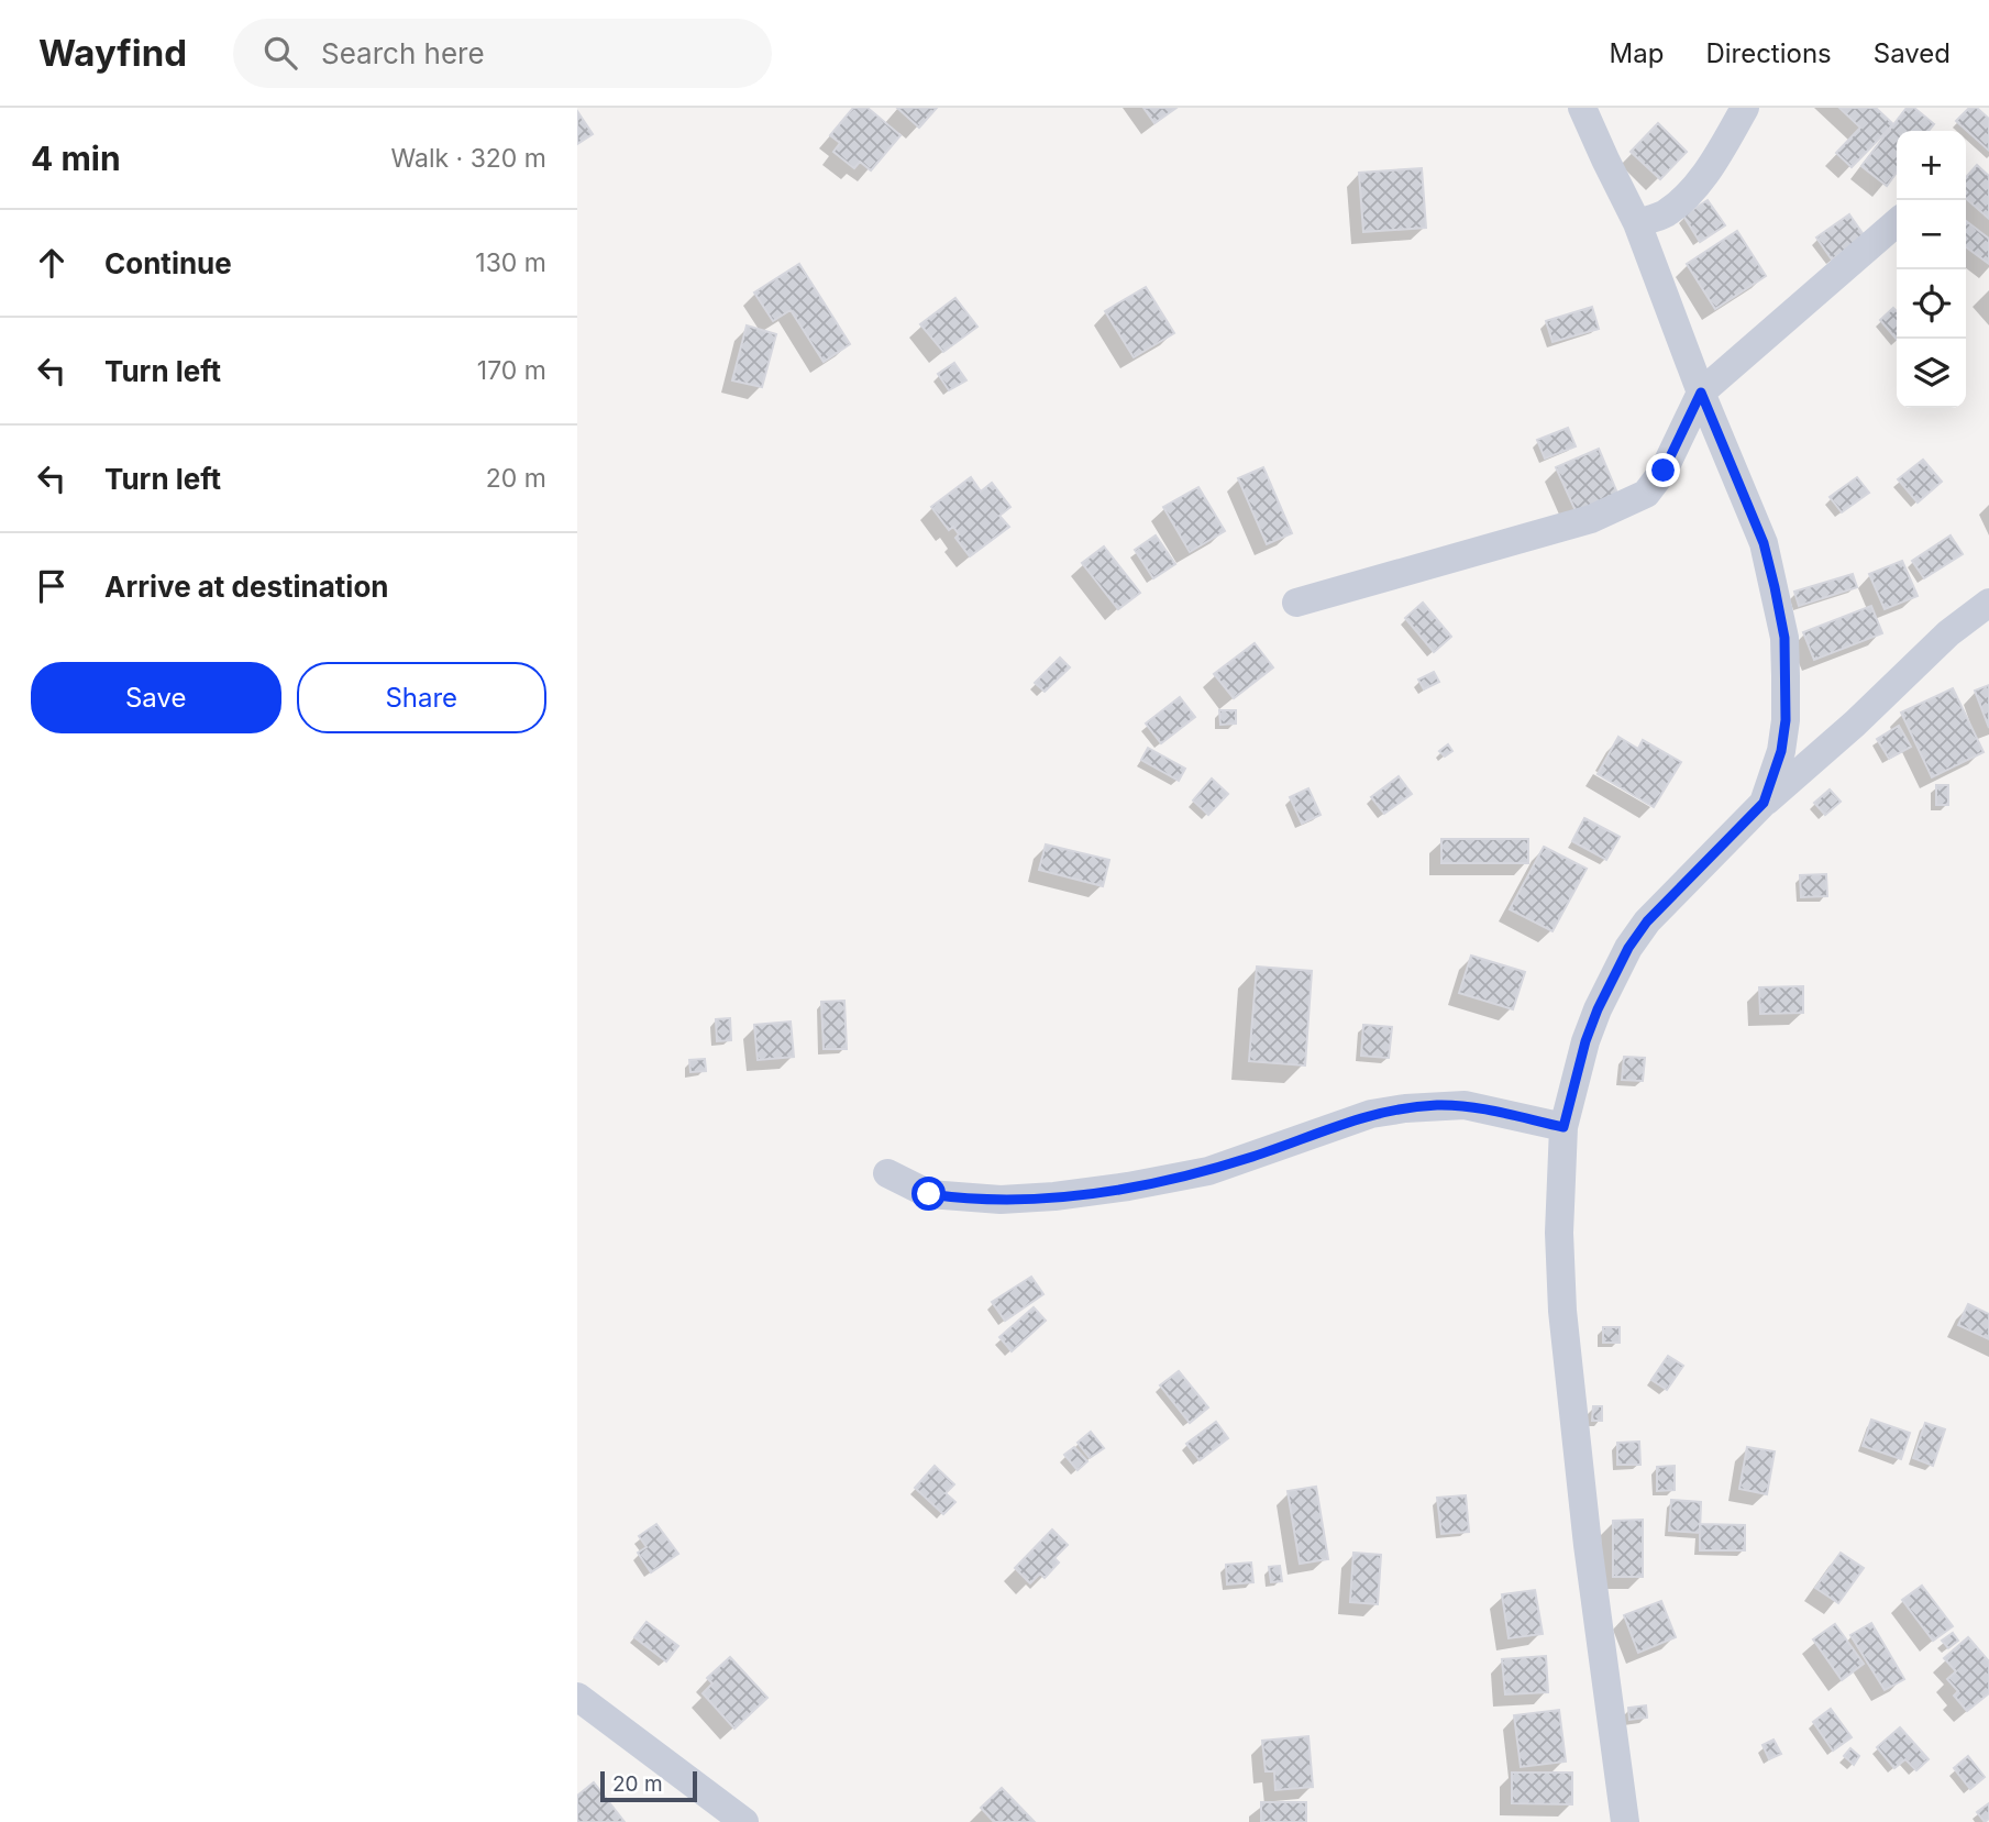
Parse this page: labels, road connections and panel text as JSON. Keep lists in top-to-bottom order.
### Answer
{
  "scale_bar": "20 m",
  "page": {
    "header": "Wayfind",
    "search": "Search here",
    "nav": ["Map", "Directions", "Saved"],
    "heading": ["4 min", "Walk · 320 m"],
    "map_buttons": ["+", "−"],
    "list": [
      ["Continue", "130 m"],
      ["Turn left", "170 m"],
      ["Turn left", "20 m"],
      "Arrive at destination"
    ],
    "buttons": ["Save", "Share"],
    "scale": "20 m"
  }
}
